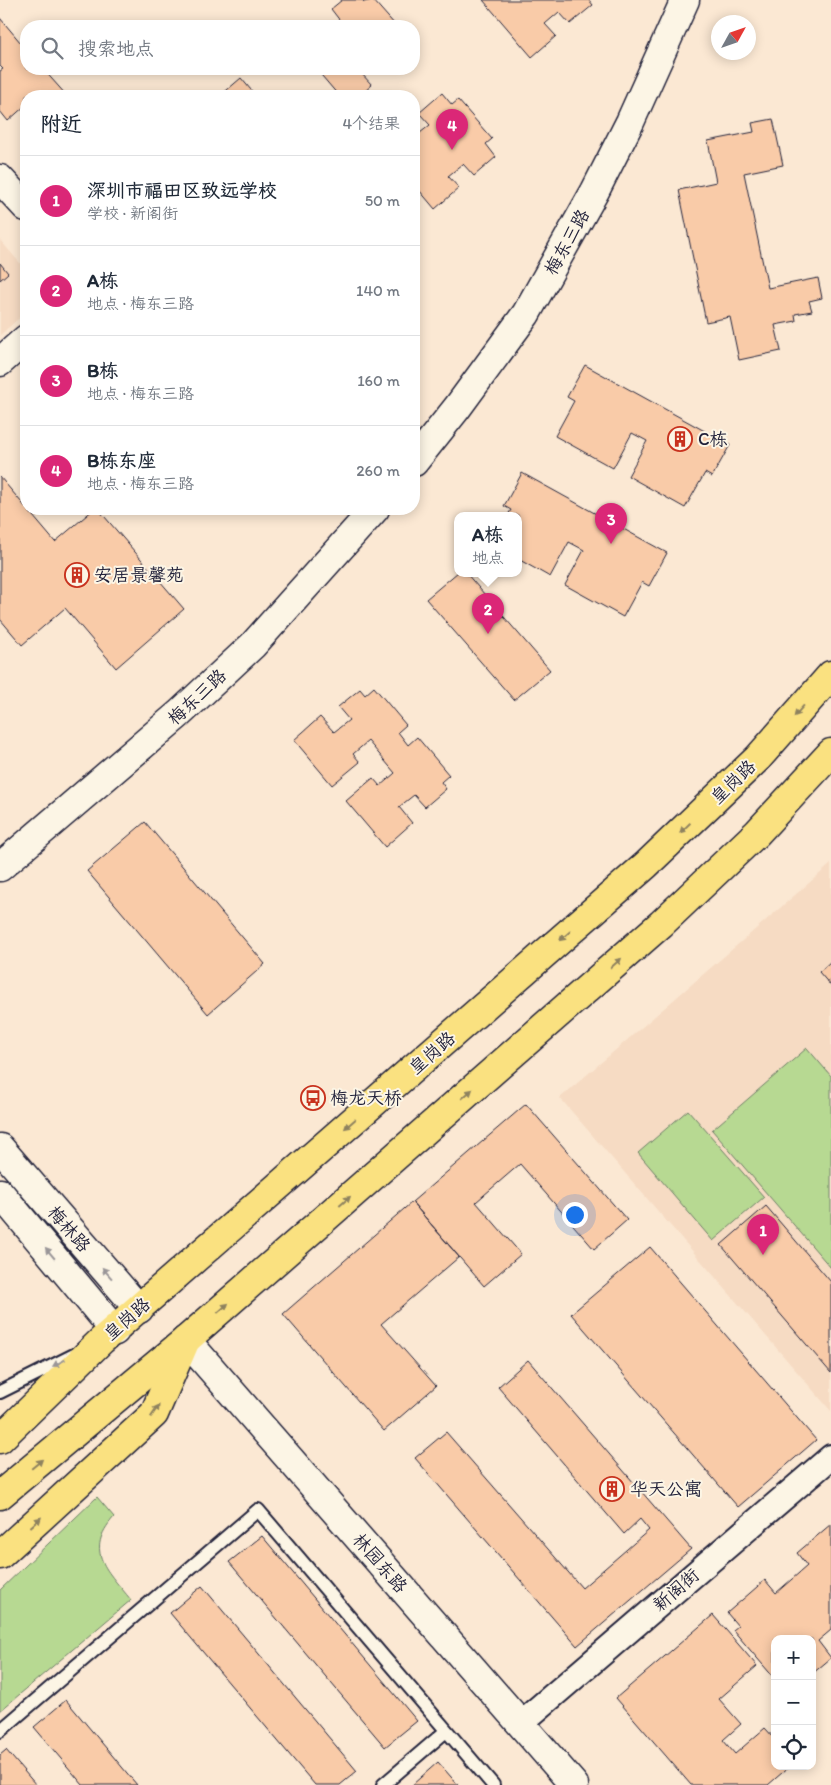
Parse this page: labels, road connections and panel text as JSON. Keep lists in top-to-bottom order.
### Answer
{
  "streets": {
    "main road": ["皇岗路"],
    "street": [
      "梅东三路",
      "梅林路",
      "林园东路",
      "新阁街"
    ]
  },
  "crossings": [
    ["皇岗路", "梅林路"],
    ["林园东路", "新阁街"]
  ],
  "one_way": ["梅林路"],
  "places": {
    "building": ["C栋", "安居景馨苑", "华天公寓"],
    "bus stop": ["梅龙天桥"]
  },
  "north": "top right",
  "page": {
    "search": "搜索地点",
    "heading": ["附近", "4个结果"],
    "pins": [
      "4",
      "3",
      "2",
      "1"
    ],
    "list": [
      {
        "mark": "1",
        "name": "深圳市福田区致远学校",
        "note": "学校 · 新阁街",
        "value": "50 m"
      },
      {
        "mark": "2",
        "name": "A栋",
        "note": "地点 · 梅东三路",
        "value": "140 m"
      },
      {
        "mark": "3",
        "name": "B栋",
        "note": "地点 · 梅东三路",
        "value": "160 m"
      },
      {
        "mark": "4",
        "name": "B栋东座",
        "note": "地点 · 梅东三路",
        "value": "260 m"
      }
    ],
    "popup": ["A栋", "地点"],
    "map_buttons": ["+", "−"]
  }
}
